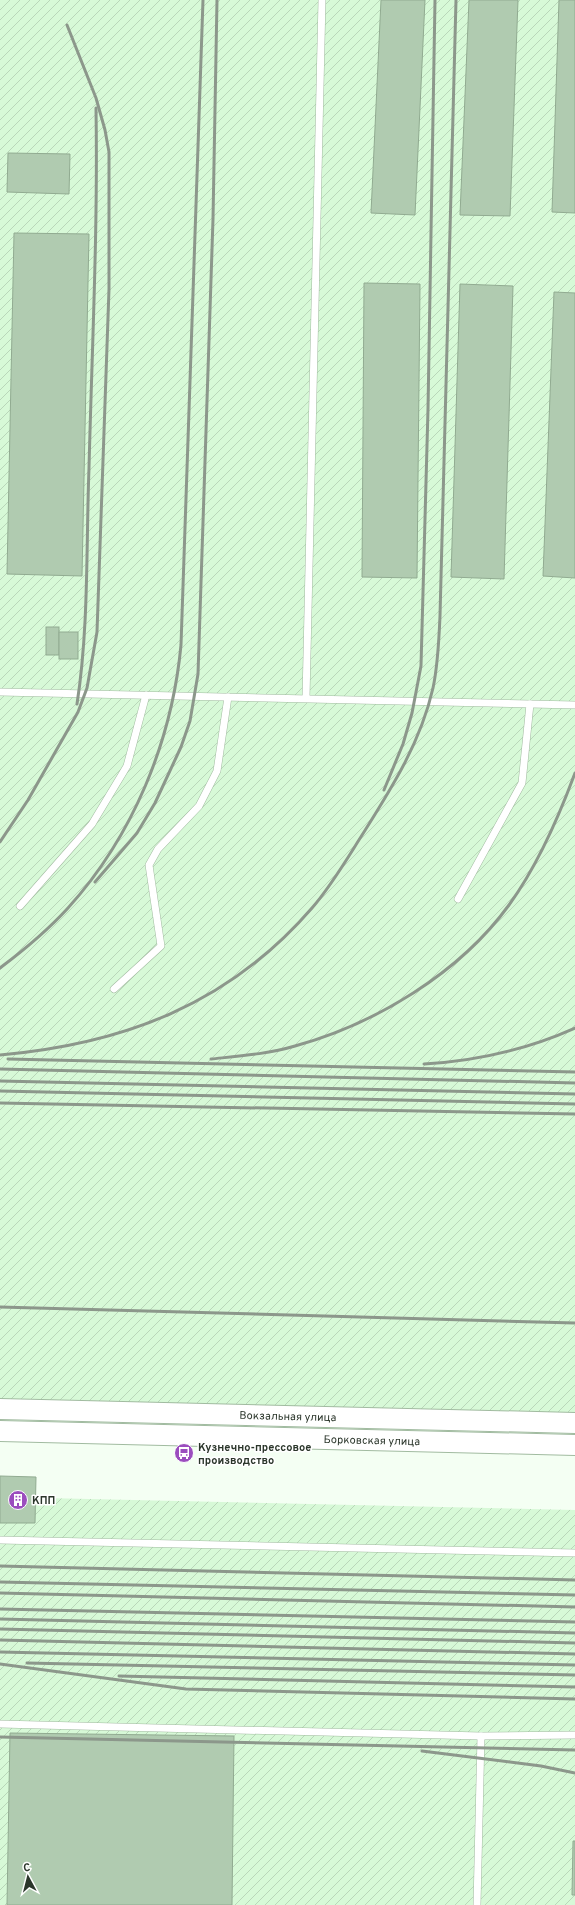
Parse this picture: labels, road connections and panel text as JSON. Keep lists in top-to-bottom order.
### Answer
{
  "streets": {
    "main road": ["Вокзальная улица", "Борковская улица"]
  },
  "places": {
    "bus stop": ["Кузнечно-прессовое производство"],
    "building": ["КПП"]
  },
  "north": "top"
}
